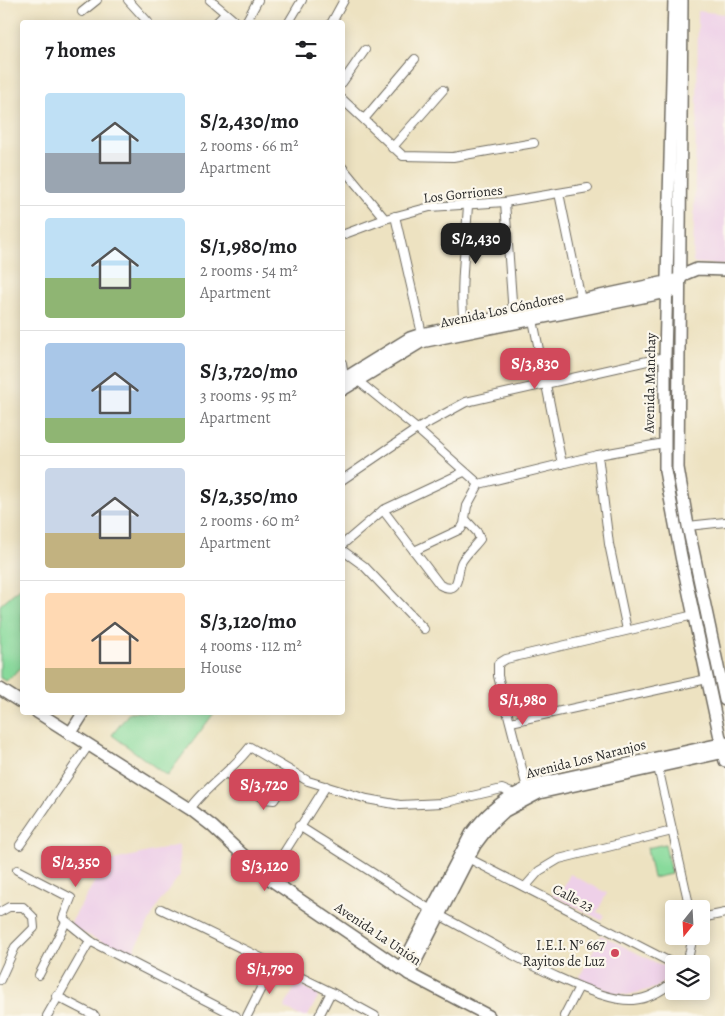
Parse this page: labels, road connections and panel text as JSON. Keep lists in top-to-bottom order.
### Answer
{
  "streets": {
    "street": [
      "Los Gorriones",
      "Avenida Los Cóndores",
      "Avenida Manchay",
      "Avenida Los Naranjos",
      "Calle 23",
      "Avenida La Unión"
    ]
  },
  "crossings": [
    ["Avenida Los Cóndores", "Avenida Manchay"],
    ["Avenida Manchay", "Avenida Los Naranjos"],
    ["Avenida Los Naranjos", "Calle 23"],
    ["Avenida Los Naranjos", "Avenida La Unión"]
  ],
  "places": ["I.E.I. N° 667 Rayitos de Luz"],
  "north": "bottom",
  "page": {
    "heading": "7 homes",
    "list": [
      {
        "name": "S/2,430/mo",
        "note": "2 rooms · 66 m² · Apartment"
      },
      {
        "name": "S/1,980/mo",
        "note": "2 rooms · 54 m² · Apartment"
      },
      {
        "name": "S/3,720/mo",
        "note": "3 rooms · 95 m² · Apartment"
      },
      {
        "name": "S/2,350/mo",
        "note": "2 rooms · 60 m² · Apartment"
      },
      {
        "name": "S/3,120/mo",
        "note": "4 rooms · 112 m² · House"
      }
    ],
    "price": [
      "S/2,430",
      "S/3,830",
      "S/1,980",
      "S/3,720",
      "S/2,350",
      "S/3,120",
      "S/1,790"
    ]
  }
}
